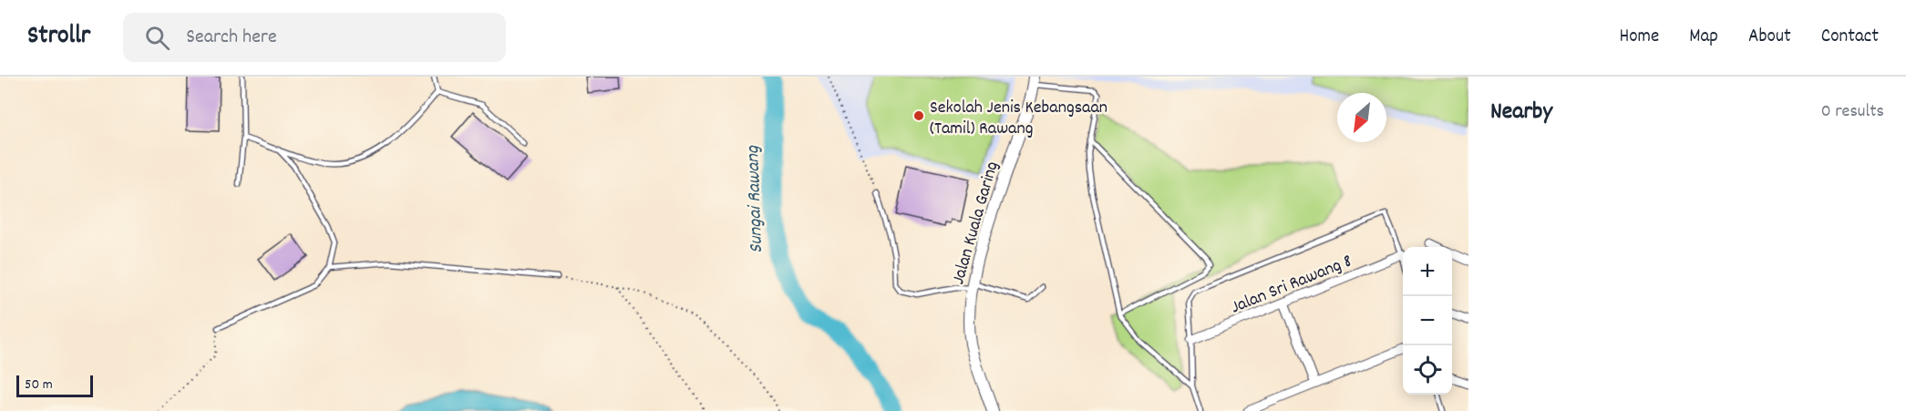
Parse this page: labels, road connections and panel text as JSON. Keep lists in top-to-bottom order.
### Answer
{
  "streets": {
    "street": ["Jalan Kuala Garing", "Jalan Sri Rawang 8"]
  },
  "water": ["Sungai Rawang"],
  "places": ["Sekolah Jenis Kebangsaan (Tamil) Rawang"],
  "scale_bar": "50 m",
  "north": "bottom left",
  "page": {
    "header": "Strollr",
    "search": "Search here",
    "nav": [
      "Home",
      "Map",
      "About",
      "Contact"
    ],
    "heading": ["Nearby", "0 results"],
    "map_buttons": ["+", "−"],
    "scale": "50 m"
  }
}
